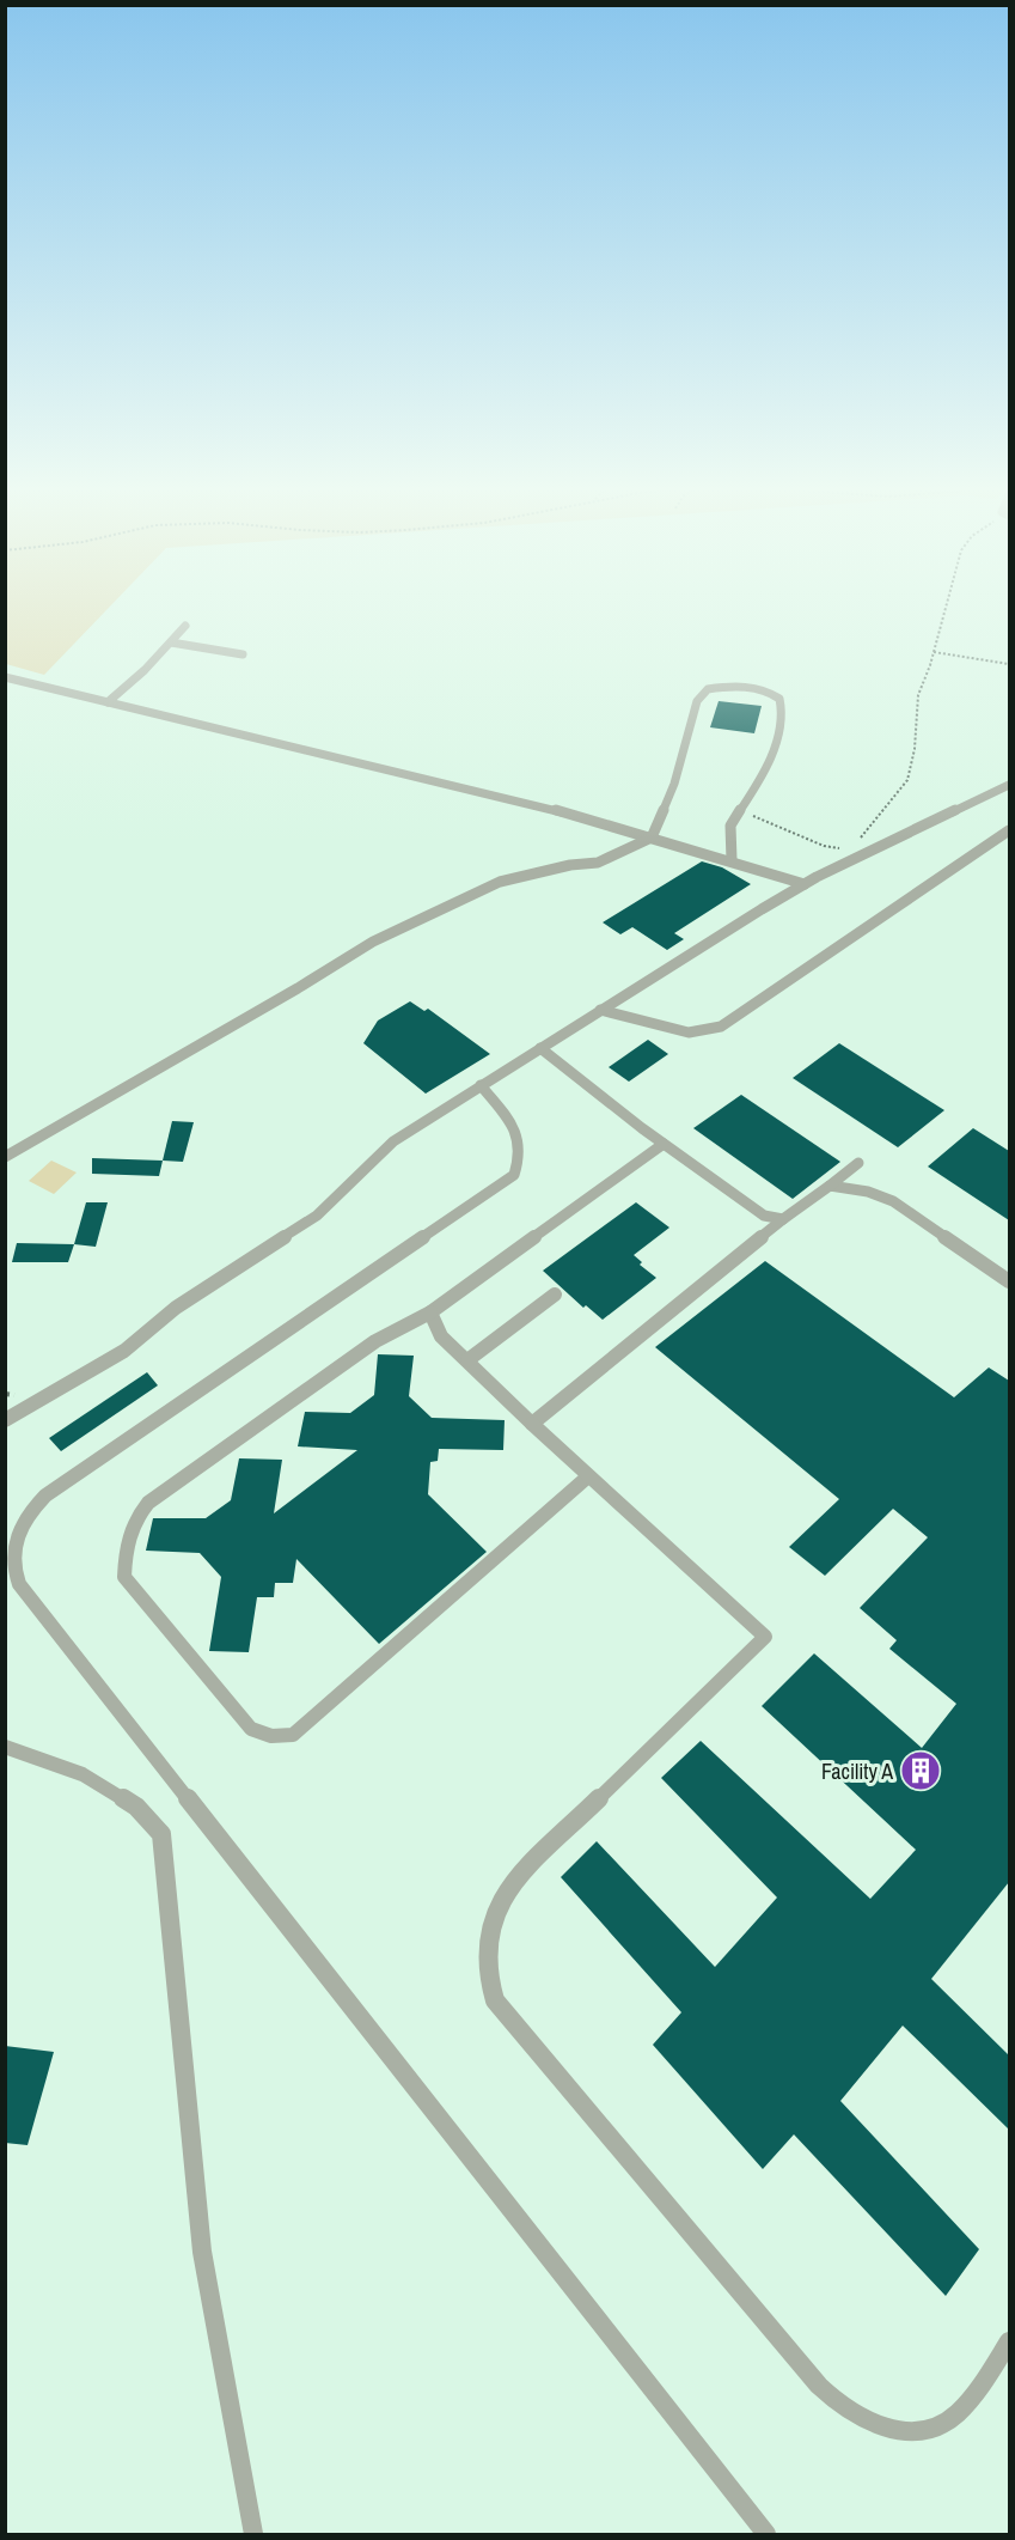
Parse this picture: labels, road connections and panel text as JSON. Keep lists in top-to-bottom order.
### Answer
{
  "places": {
    "building": ["Facility A"]
  }
}
